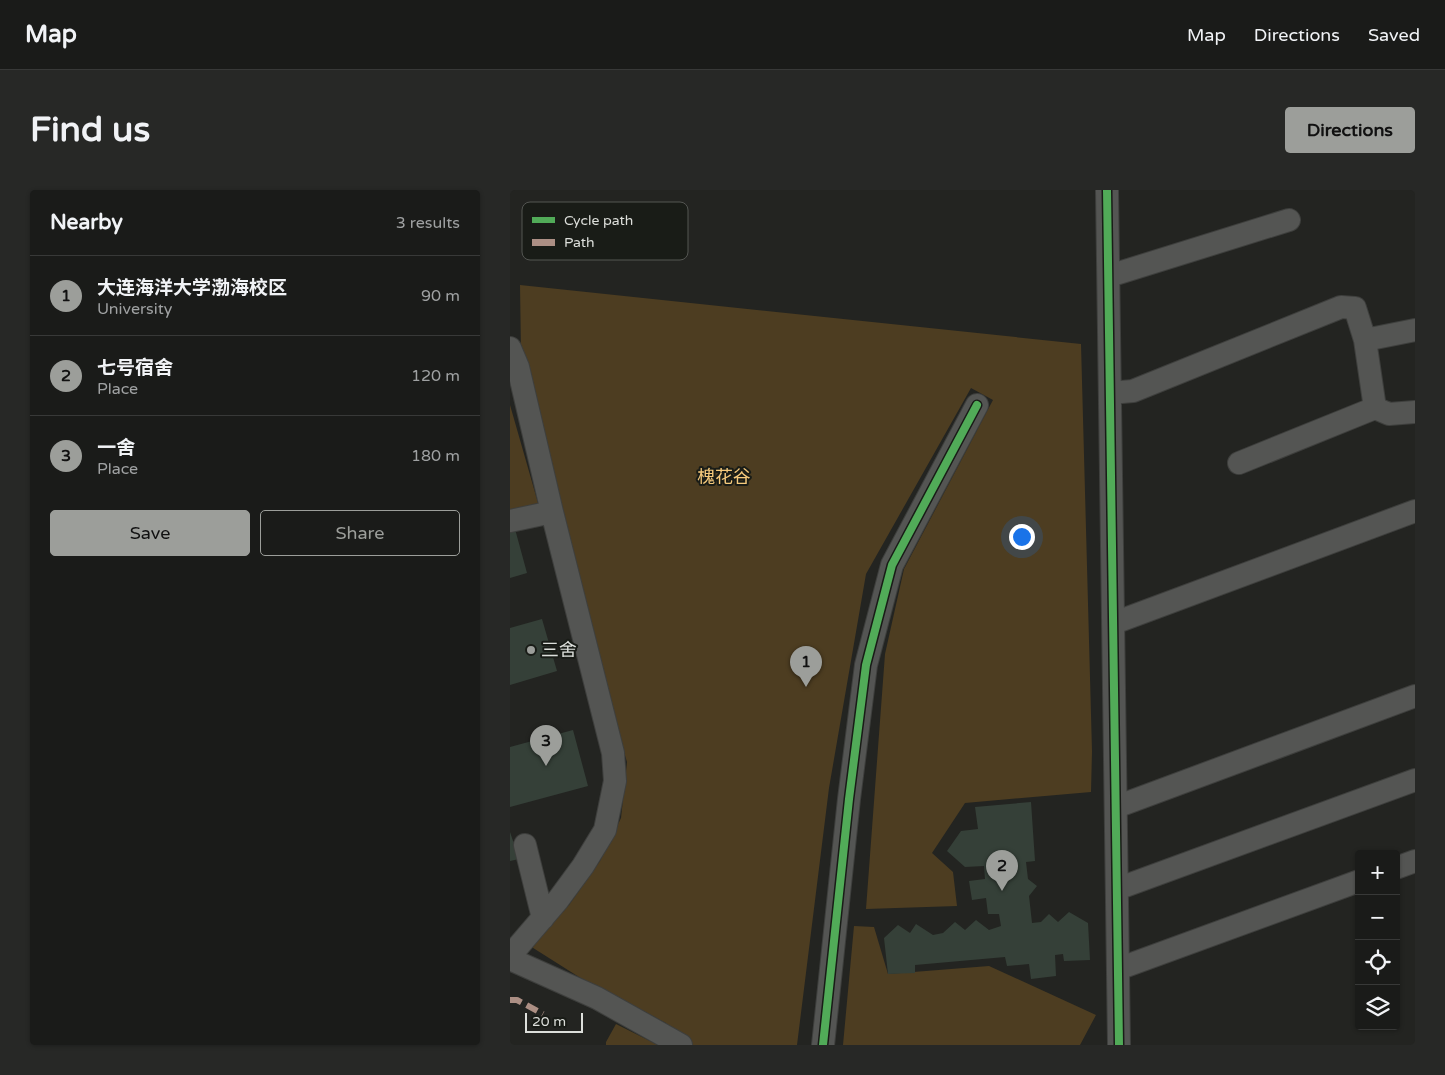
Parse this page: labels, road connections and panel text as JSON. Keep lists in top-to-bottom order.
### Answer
{
  "parks": ["槐花谷"],
  "places": ["三舍"],
  "legend": ["Cycle path", "Path"],
  "scale_bar": "20 m",
  "page": {
    "header": "Map",
    "nav": ["Map", "Directions", "Saved"],
    "buttons": [
      "Directions",
      ["Save", "Share"]
    ],
    "title": "Find us",
    "heading": ["Nearby", "3 results"],
    "list": [
      {
        "mark": "1",
        "name": "大连海洋大学渤海校区",
        "note": "University",
        "value": "90 m"
      },
      {
        "mark": "2",
        "name": "七号宿舍",
        "note": "Place",
        "value": "120 m"
      },
      {
        "mark": "3",
        "name": "一舍",
        "note": "Place",
        "value": "180 m"
      }
    ],
    "pins": ["1", "3", "2"],
    "map_buttons": ["+", "−"],
    "scale": "20 m"
  }
}
